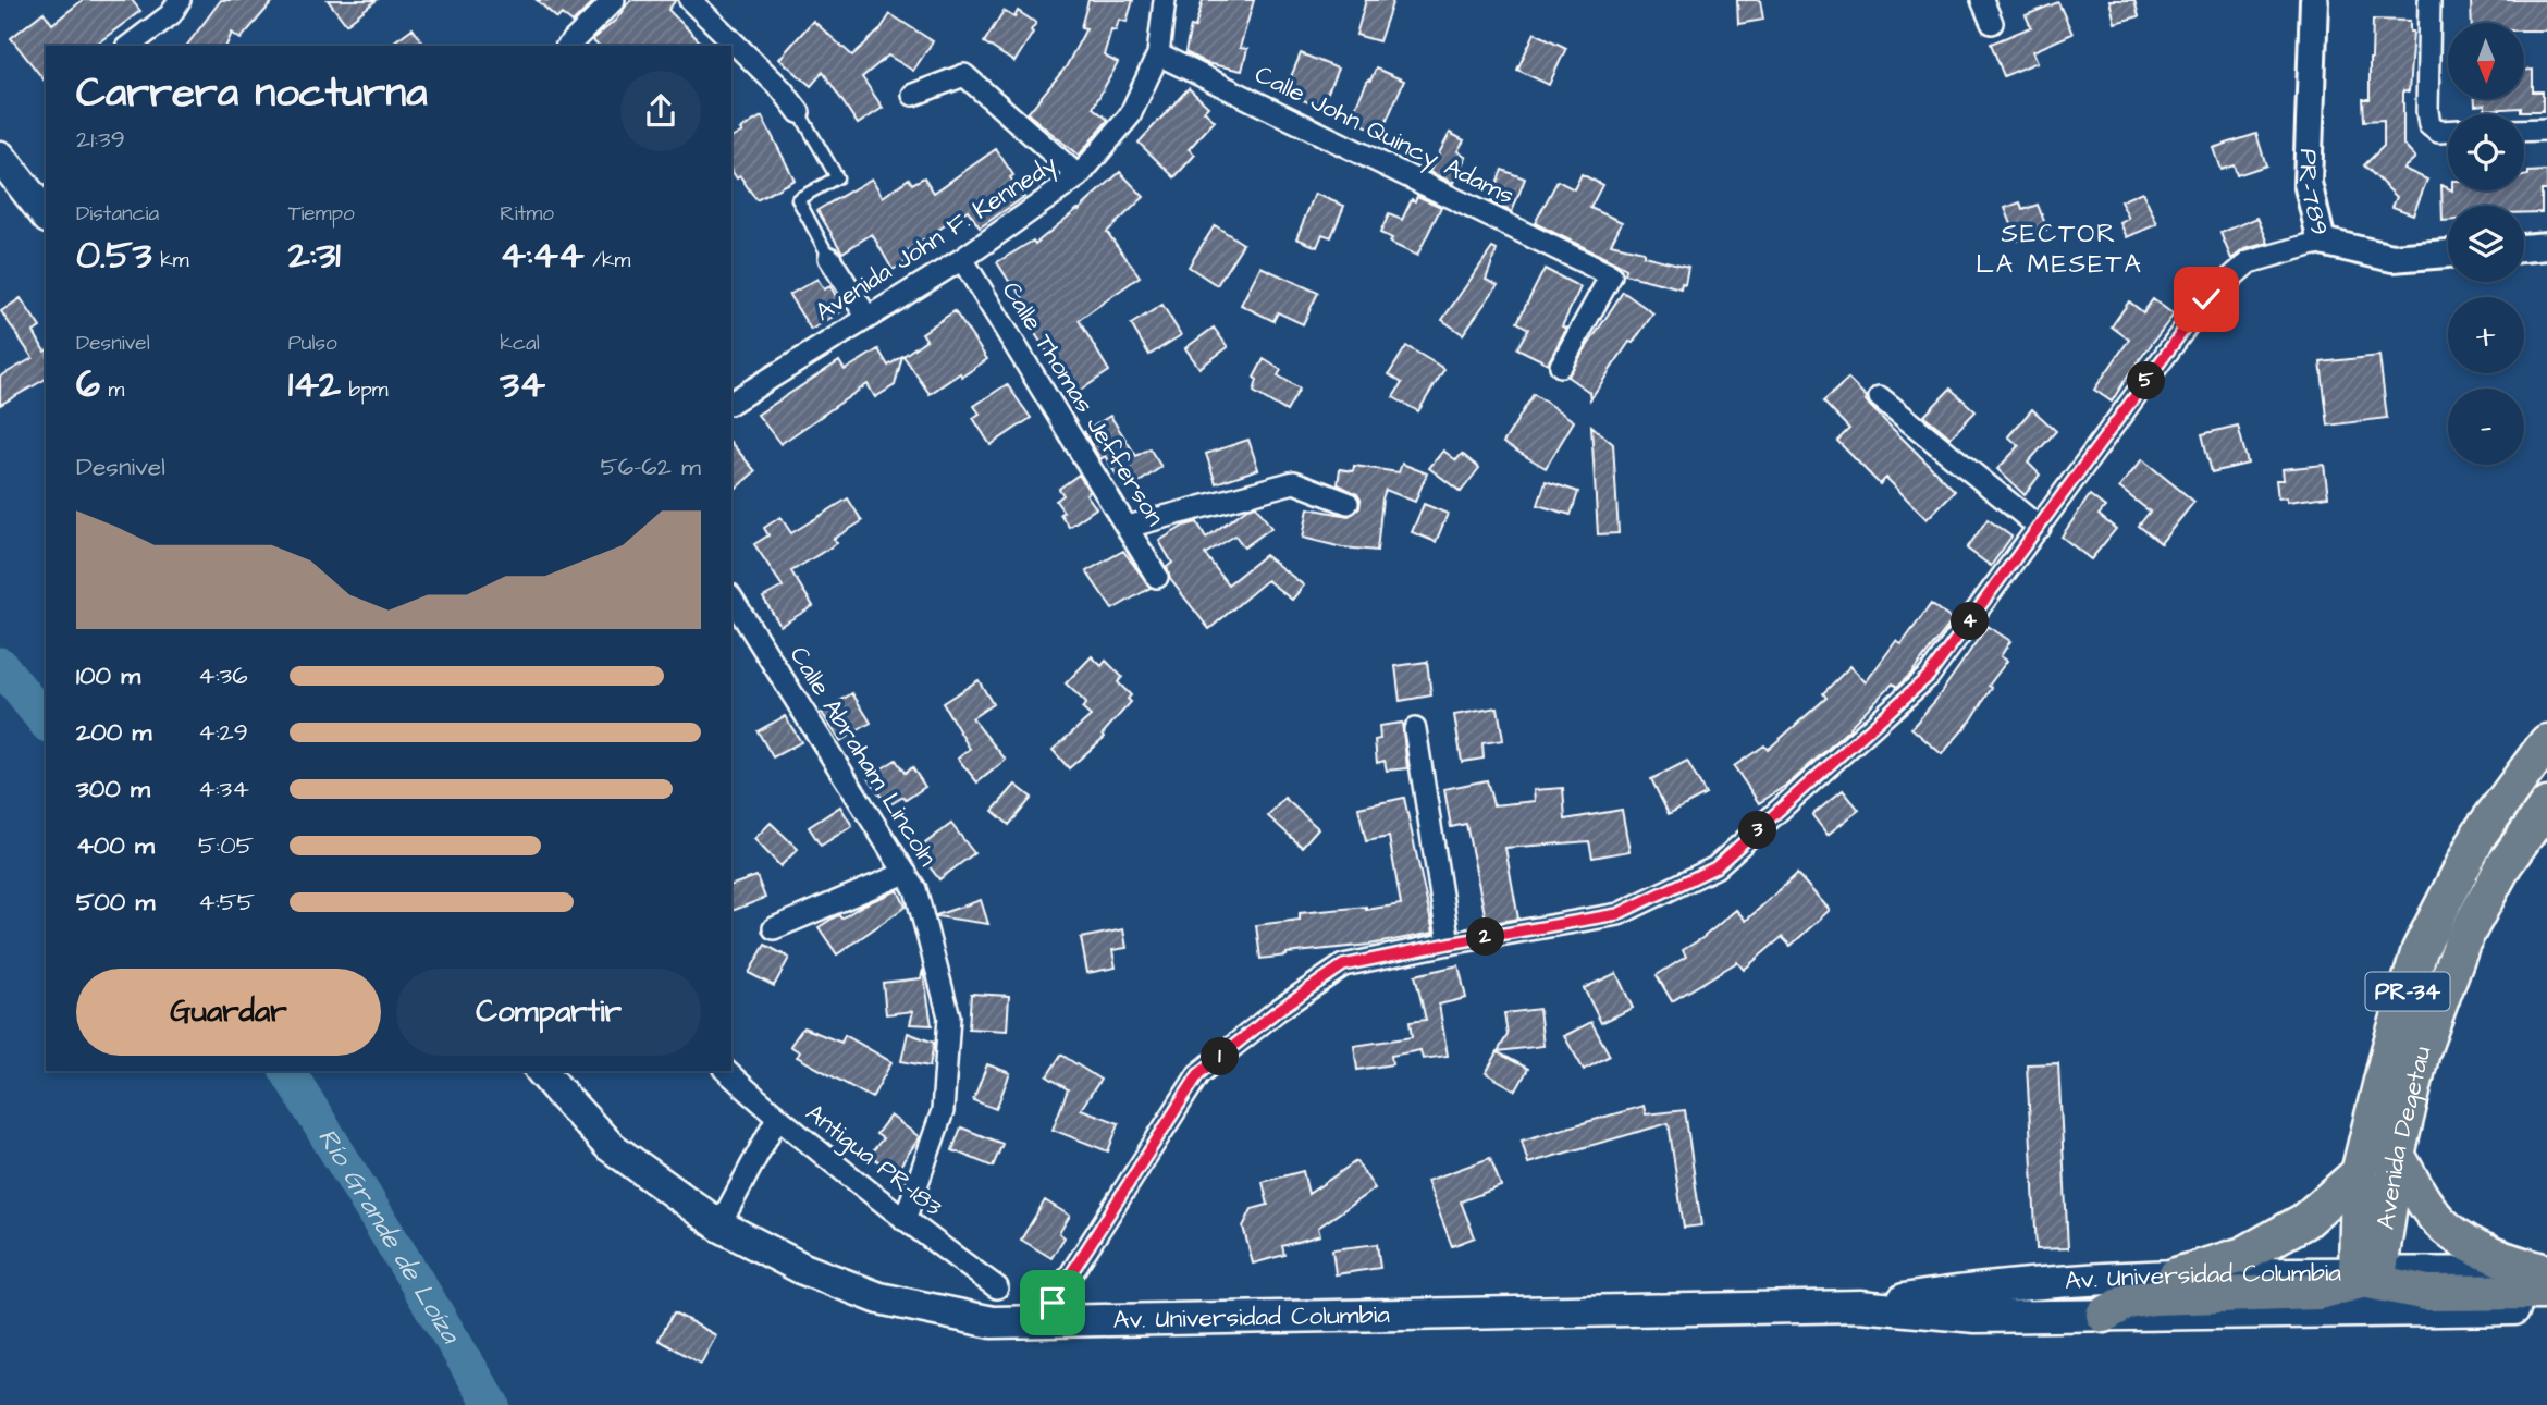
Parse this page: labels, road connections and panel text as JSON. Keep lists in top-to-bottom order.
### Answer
{
  "streets": {
    "main road": ["PR-34", "Avenida Degetau", "Av. Universidad Columbia"],
    "street": [
      "Calle John Quincy Adams",
      "PR-789",
      "Avenida John F. Kennedy",
      "Calle Thomas Jefferson",
      "Calle Abraham Lincoln",
      "Antigua PR-183"
    ]
  },
  "crossings": [
    ["Calle John Quincy Adams", "Avenida John F. Kennedy"],
    ["Avenida John F. Kennedy", "Calle Thomas Jefferson"],
    ["Calle Abraham Lincoln", "Antigua PR-183"],
    ["Avenida Degetau", "Av. Universidad Columbia"]
  ],
  "districts": ["SECTOR LA MESETA"],
  "water": ["Río Grande de Loíza"],
  "north": "bottom",
  "page": {
    "map_buttons": ["+", "−"],
    "heading": ["Carrera nocturna", "21:39"],
    "stats": [
      ["Distancia", "0.53 km"],
      ["Tiempo", "2:31"],
      ["Ritmo", "4:44 /km"],
      ["Desnivel", "6 m"],
      ["Pulso", "142 bpm"],
      ["kcal", "34"]
    ],
    "pins": [
      "5",
      "4",
      "3",
      "2",
      "1"
    ],
    "chart": ["Desnivel", "56–62 m"],
    "list": [
      {
        "name": "100 m",
        "note": "4:36"
      },
      {
        "name": "200 m",
        "note": "4:29"
      },
      {
        "name": "300 m",
        "note": "4:34"
      },
      {
        "name": "400 m",
        "note": "5:05"
      },
      {
        "name": "500 m",
        "note": "4:55"
      }
    ],
    "buttons": ["Guardar", "Compartir"]
  }
}
